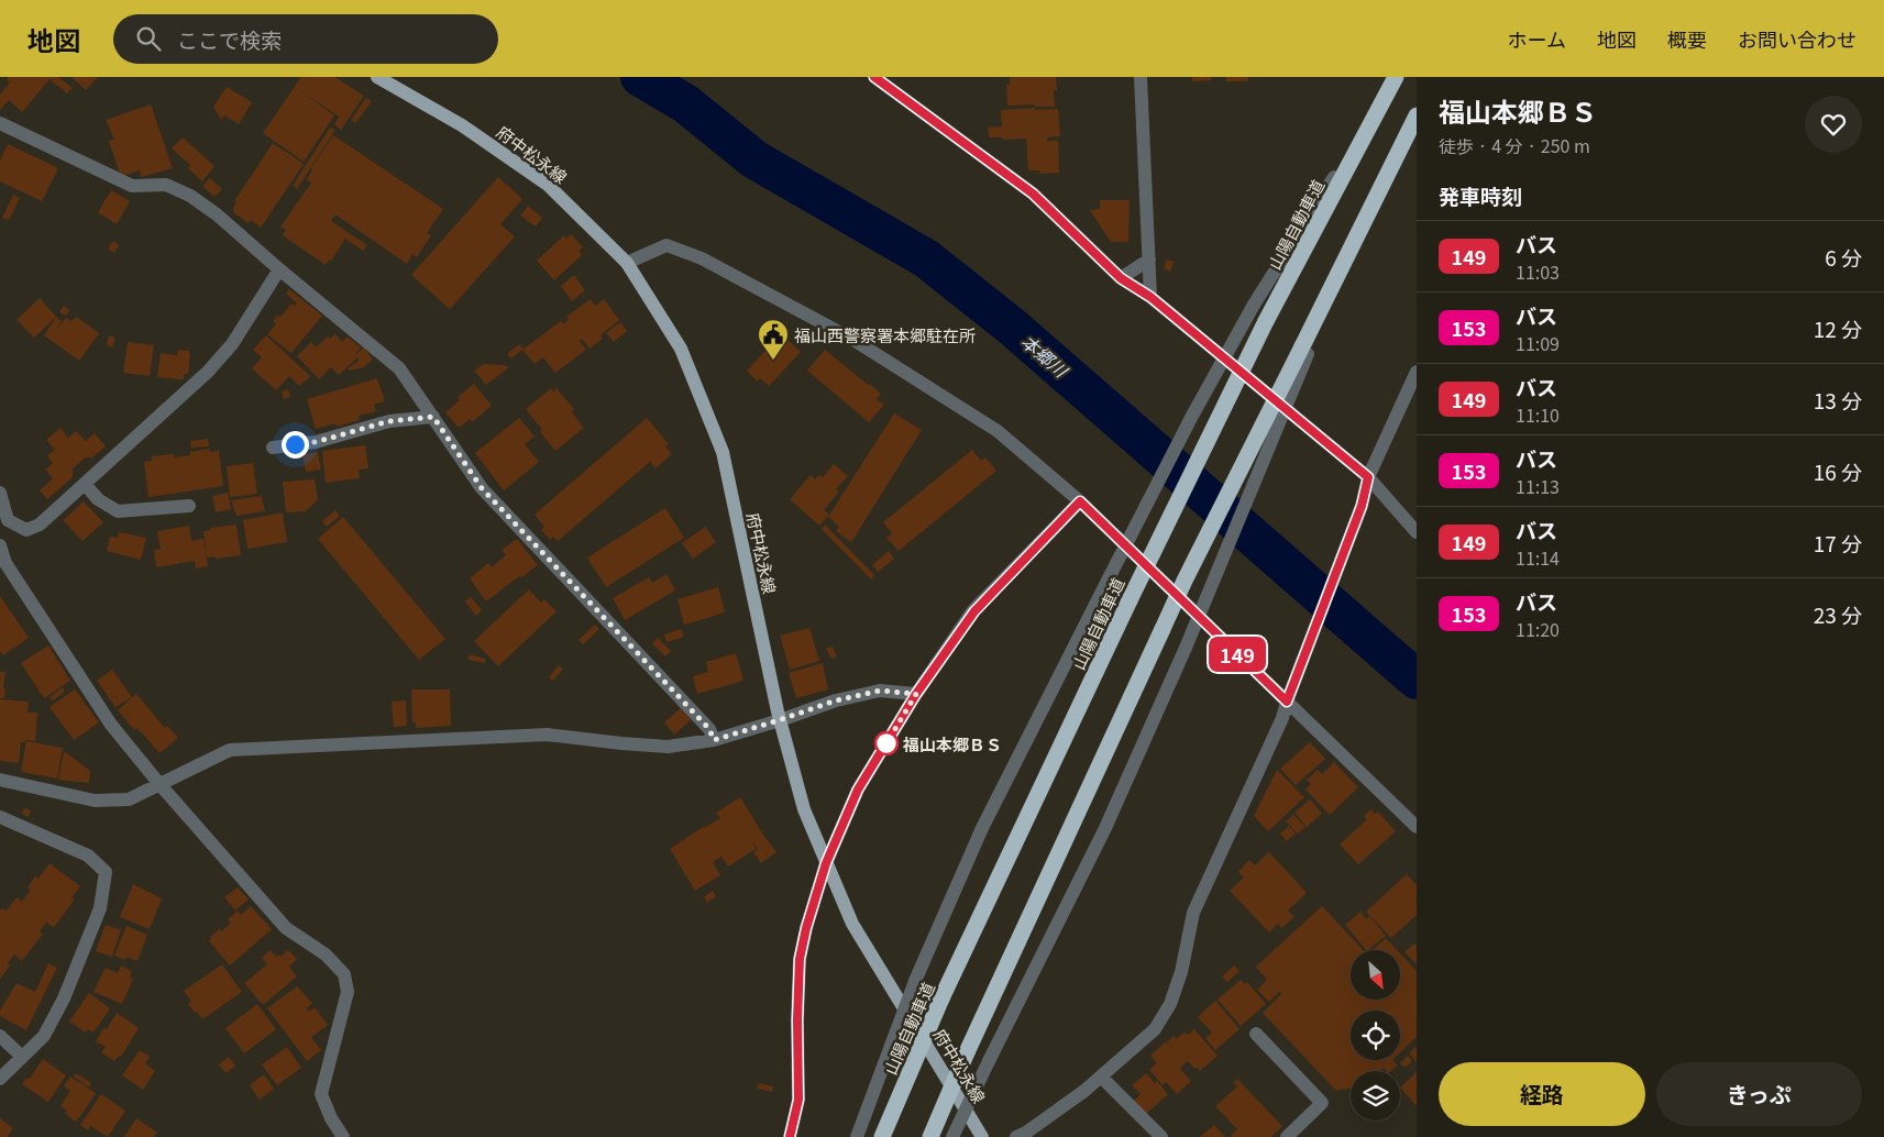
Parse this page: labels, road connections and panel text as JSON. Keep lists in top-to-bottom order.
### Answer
{
  "streets": {
    "highway": ["山陽自動車道"],
    "main road": ["府中松永線"]
  },
  "water": ["本郷川"],
  "places": {
    "public building": ["福山西警察署本郷駐在所"],
    "other": ["福山本郷ＢＳ"]
  },
  "lines": ["bus line 149"],
  "north": "bottom right",
  "page": {
    "header": "地図",
    "search": "ここで検索",
    "nav": [
      "ホーム",
      "地図",
      "概要",
      "お問い合わせ"
    ],
    "on_map": "149",
    "heading": [
      ["福山本郷ＢＳ", "徒歩 · 4 分 · 250 m"],
      "発車時刻"
    ],
    "list": [
      {
        "mark": "149",
        "name": "バス",
        "note": "11:03",
        "value": "6 分"
      },
      {
        "mark": "153",
        "name": "バス",
        "note": "11:09",
        "value": "12 分"
      },
      {
        "mark": "149",
        "name": "バス",
        "note": "11:10",
        "value": "13 分"
      },
      {
        "mark": "153",
        "name": "バス",
        "note": "11:13",
        "value": "16 分"
      },
      {
        "mark": "149",
        "name": "バス",
        "note": "11:14",
        "value": "17 分"
      },
      {
        "mark": "153",
        "name": "バス",
        "note": "11:20",
        "value": "23 分"
      }
    ],
    "buttons": ["経路", "きっぷ"]
  }
}
